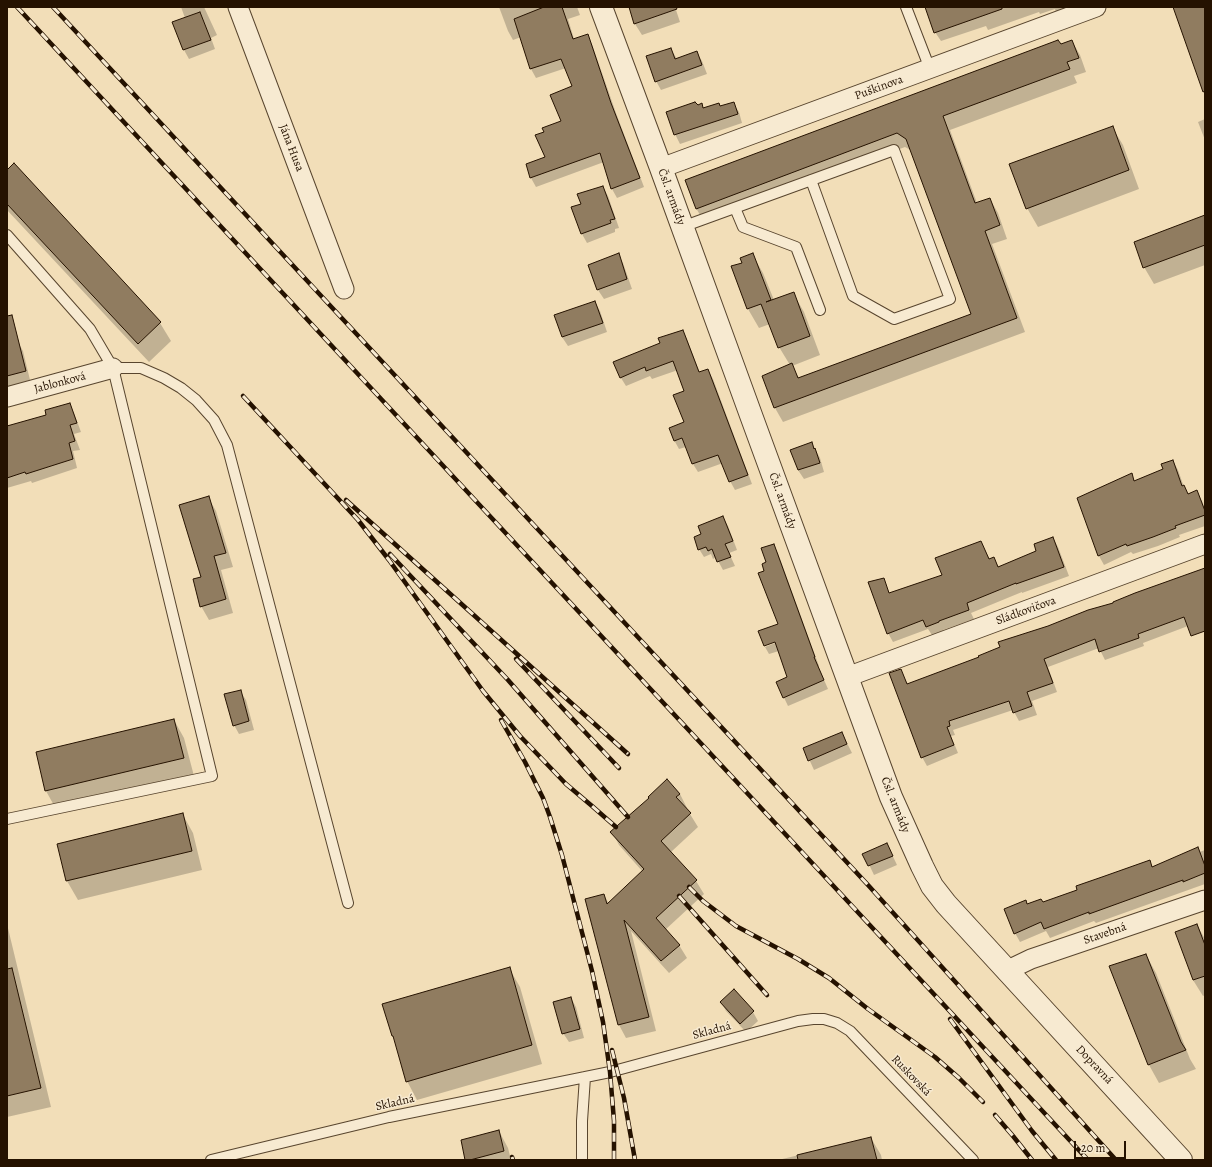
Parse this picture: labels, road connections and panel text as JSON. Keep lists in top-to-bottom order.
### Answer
{
  "streets": {
    "street": [
      "Puškinova",
      "Jána Husa",
      "Čsl. armády",
      "Jablonková",
      "Sládkovičova",
      "Stavebná",
      "Dopravná"
    ],
    "lane": ["Skladná", "Ruskovská"]
  },
  "crossings": [
    ["Puškinova", "Čsl. armády"],
    ["Čsl. armády", "Sládkovičova"],
    ["Čsl. armády", "Stavebná"],
    ["Čsl. armády", "Dopravná"],
    ["Stavebná", "Dopravná"],
    ["Skladná", "Ruskovská"]
  ],
  "scale_bar": "20 m"
}
